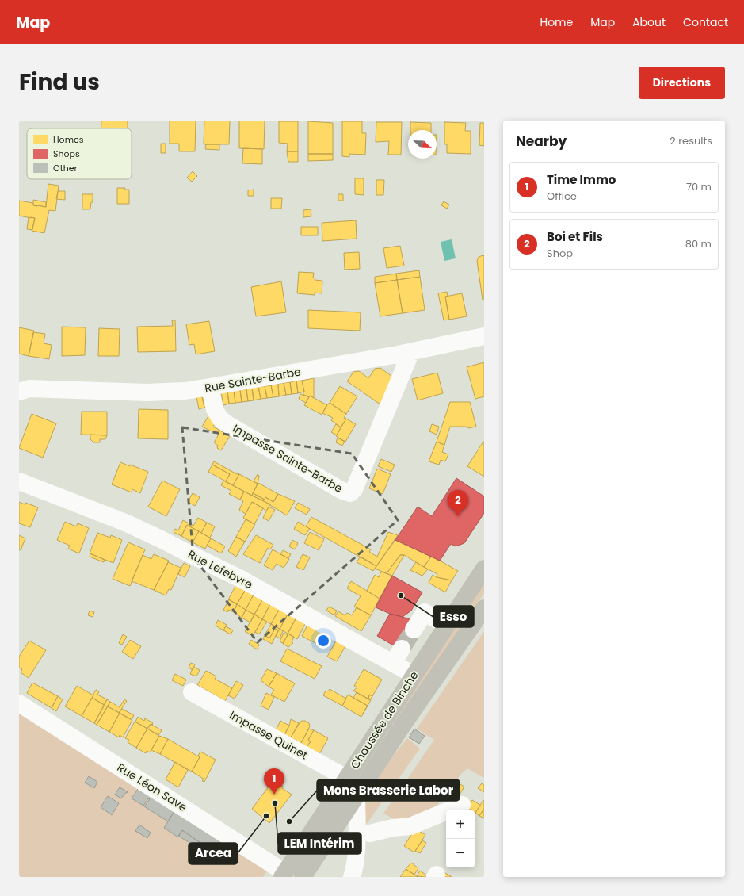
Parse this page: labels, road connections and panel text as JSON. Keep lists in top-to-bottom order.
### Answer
{
  "streets": {
    "main road": ["Chaussée de Binche"],
    "street": [
      "Rue Sainte-Barbe",
      "Impasse Sainte-Barbe",
      "Rue Lefebvre",
      "Impasse Quinet",
      "Rue Léon Save"
    ]
  },
  "crossings": [
    ["Rue Sainte-Barbe", "Impasse Sainte-Barbe"],
    ["Rue Lefebvre", "Chaussée de Binche"],
    ["Chaussée de Binche", "Impasse Quinet"],
    ["Chaussée de Binche", "Rue Léon Save"]
  ],
  "places": [
    "Esso",
    "LEM Intérim",
    "Arcea",
    "Mons Brasserie Labor"
  ],
  "legend": ["Homes", "Shops", "Other"],
  "north": "bottom right",
  "page": {
    "header": "Map",
    "nav": [
      "Home",
      "Map",
      "About",
      "Contact"
    ],
    "title": "Find us",
    "buttons": "Directions",
    "heading": ["Nearby", "2 results"],
    "list": [
      {
        "mark": "1",
        "name": "Time Immo",
        "note": "Office",
        "value": "70 m"
      },
      {
        "mark": "2",
        "name": "Boi et Fils",
        "note": "Shop",
        "value": "80 m"
      }
    ],
    "pins": ["2", "1"],
    "map_buttons": ["+", "−"]
  }
}
